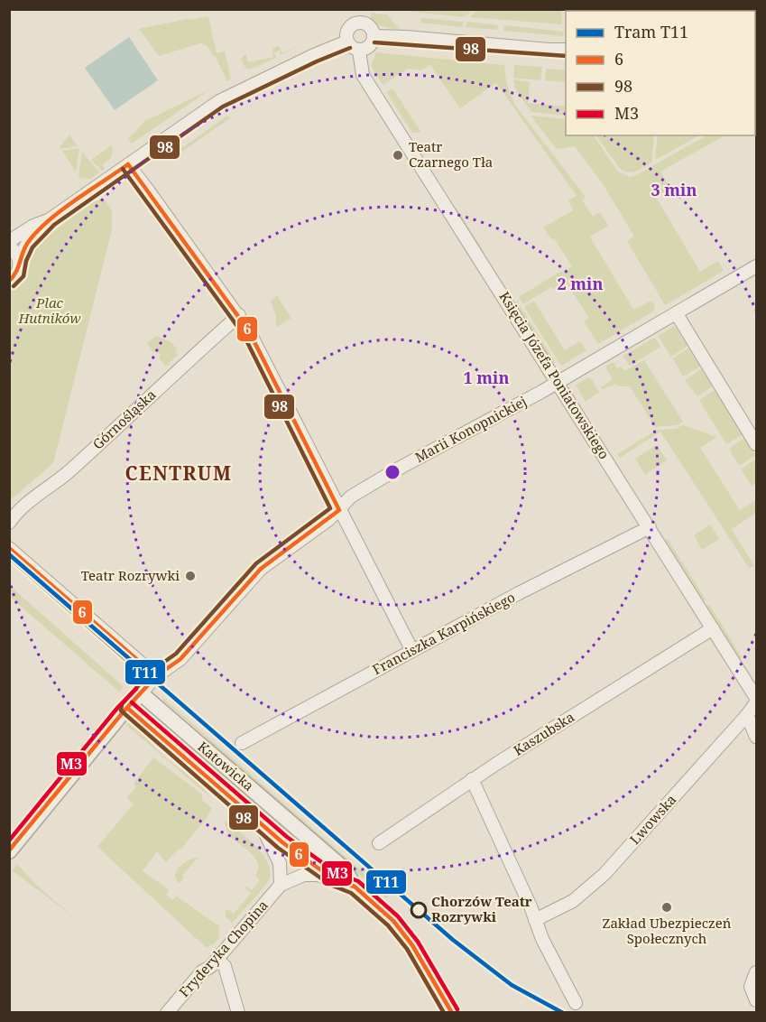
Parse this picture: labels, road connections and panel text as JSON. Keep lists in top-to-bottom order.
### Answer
{
  "streets": {
    "street": [
      "Księcia Józefa Poniatowskiego",
      "Górnośląska",
      "Marii Konopnickiej",
      "Franciszka Karpińskiego",
      "Kaszubska",
      "Katowicka",
      "Lwowska",
      "Fryderyka Chopina"
    ]
  },
  "crossings": [
    ["Księcia Józefa Poniatowskiego", "Marii Konopnickiej"],
    ["Księcia Józefa Poniatowskiego", "Franciszka Karpińskiego"],
    ["Księcia Józefa Poniatowskiego", "Kaszubska"],
    ["Marii Konopnickiej", "Katowicka"]
  ],
  "districts": ["CENTRUM"],
  "parks": ["Plac Hutników"],
  "places": [
    "Teatr Czarnego Tła",
    "Teatr Rozrywki",
    "Zakład Ubezpieczeń Społecznych",
    "Chorzów Teatr Rozrywki"
  ],
  "lines": [
    "transit line 98",
    "transit line 6",
    "tram line T11",
    "transit line M3"
  ],
  "legend": [
    "Tram T11",
    "6",
    "98",
    "M3"
  ],
  "rings": ["3 min", "2 min", "1 min"]
}
